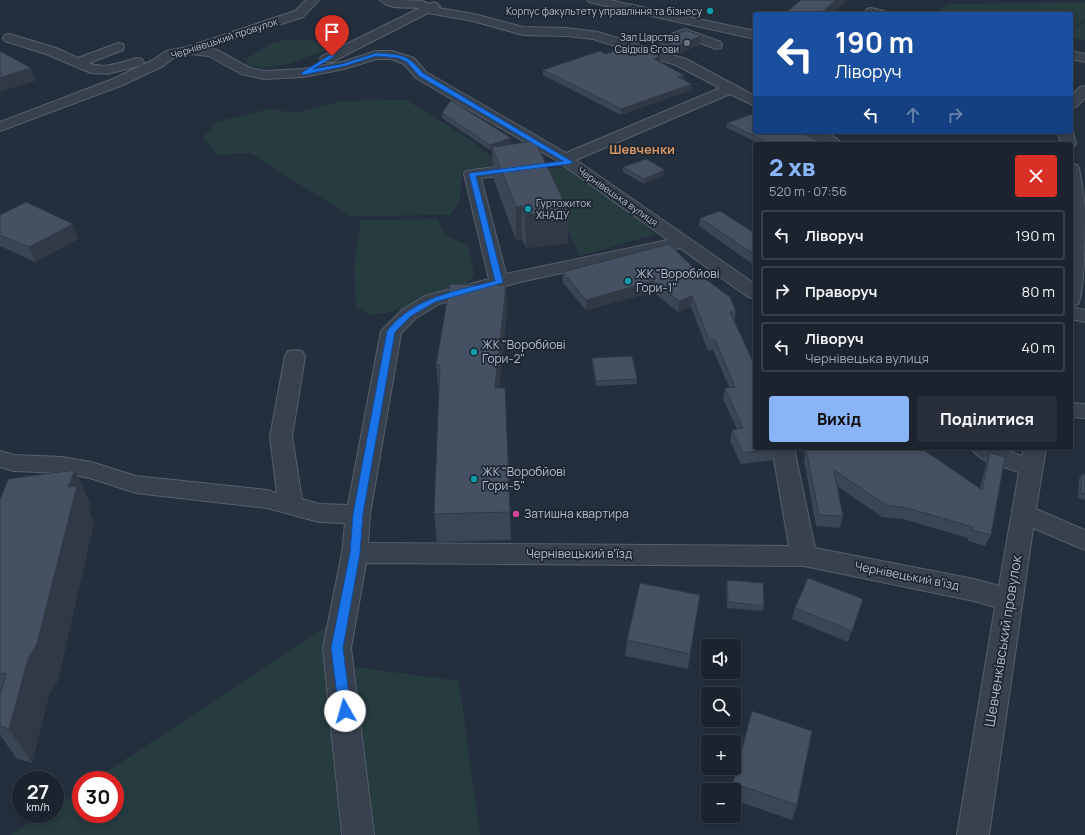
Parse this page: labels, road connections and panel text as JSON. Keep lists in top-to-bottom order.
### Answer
{
  "streets": {
    "street": [
      "Чернівецький провулок",
      "Чернівецька вулиця",
      "Чернівецький вʼїзд",
      "Шевченківський провулок"
    ]
  },
  "crossings": [
    ["Чернівецький провулок", "Чернівецька вулиця"],
    ["Чернівецький вʼїзд", "Шевченківський провулок"]
  ],
  "districts": ["Шевченки"],
  "places": [
    "Корпус факультету управління та бізнесу",
    "Зал Царства Свідків Єгови",
    "Гуртожиток ХНАДУ",
    "ЖК \"Воробйові Гори-1\"",
    "ЖК \"Воробйові Гори-2\"",
    "ЖК \"Воробйові Гори-5\"",
    "Затишна квартира"
  ],
  "page": {
    "turn": ["190 m", "Ліворуч"],
    "heading": ["2 хв", "520 m · 07:56"],
    "list": [
      {
        "name": "Ліворуч",
        "value": "190 m"
      },
      {
        "name": "Праворуч",
        "value": "80 m"
      },
      {
        "name": "Ліворуч",
        "note": "Чернівецька вулиця",
        "value": "40 m"
      }
    ],
    "buttons": ["Вихід", "Поділитися"],
    "map_buttons": ["+", "−"],
    "speed": "27 km/h",
    "limit": "30"
  }
}
